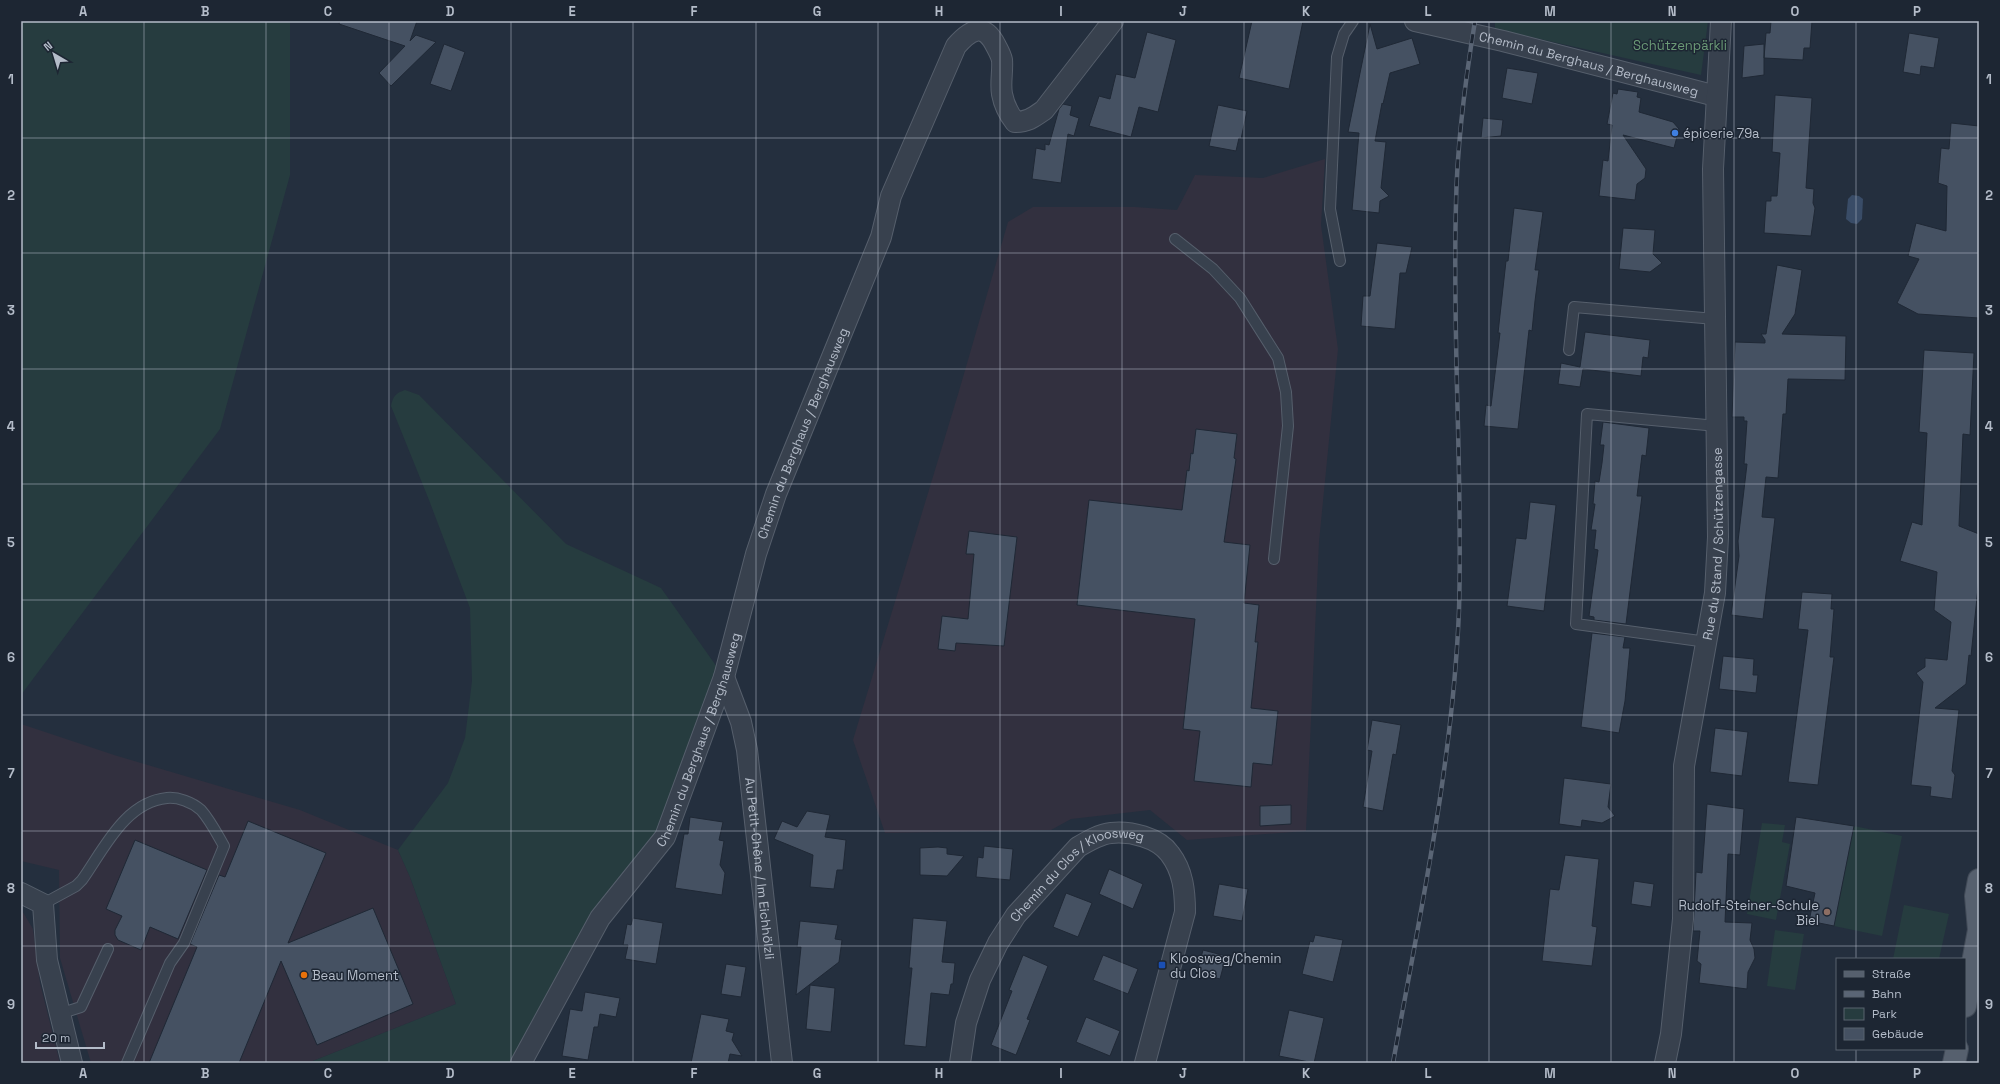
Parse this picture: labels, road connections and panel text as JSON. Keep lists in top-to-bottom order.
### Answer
{
  "streets": {
    "street": [
      "Chemin du Berghaus / Berghausweg",
      "Rue du Stand / Schützengasse",
      "Au Petit-Chêne / Im Eichhölzli",
      "Chemin du Clos / Kloosweg"
    ]
  },
  "crossings": [
    ["Chemin du Berghaus / Berghausweg", "Rue du Stand / Schützengasse"],
    ["Chemin du Berghaus / Berghausweg", "Au Petit-Chêne / Im Eichhölzli"]
  ],
  "parks": ["Schützenpärkli"],
  "places": {
    "other": ["épicerie 79a", "Rudolf-Steiner-Schule Biel", "Beau Moment"],
    "transit": ["Kloosweg/Chemin du Clos"]
  },
  "legend": [
    "Straße",
    "Bahn",
    "Park",
    "Gebäude"
  ],
  "scale_bar": "20 m",
  "north": "top left",
  "grid": {
    "columns": [
      "A",
      "B",
      "C",
      "D",
      "E",
      "F",
      "G",
      "H",
      "I",
      "J",
      "K",
      "L",
      "M",
      "N",
      "O",
      "P"
    ],
    "rows": [
      "1",
      "2",
      "3",
      "4",
      "5",
      "6",
      "7",
      "8",
      "9"
    ]
  }
}
